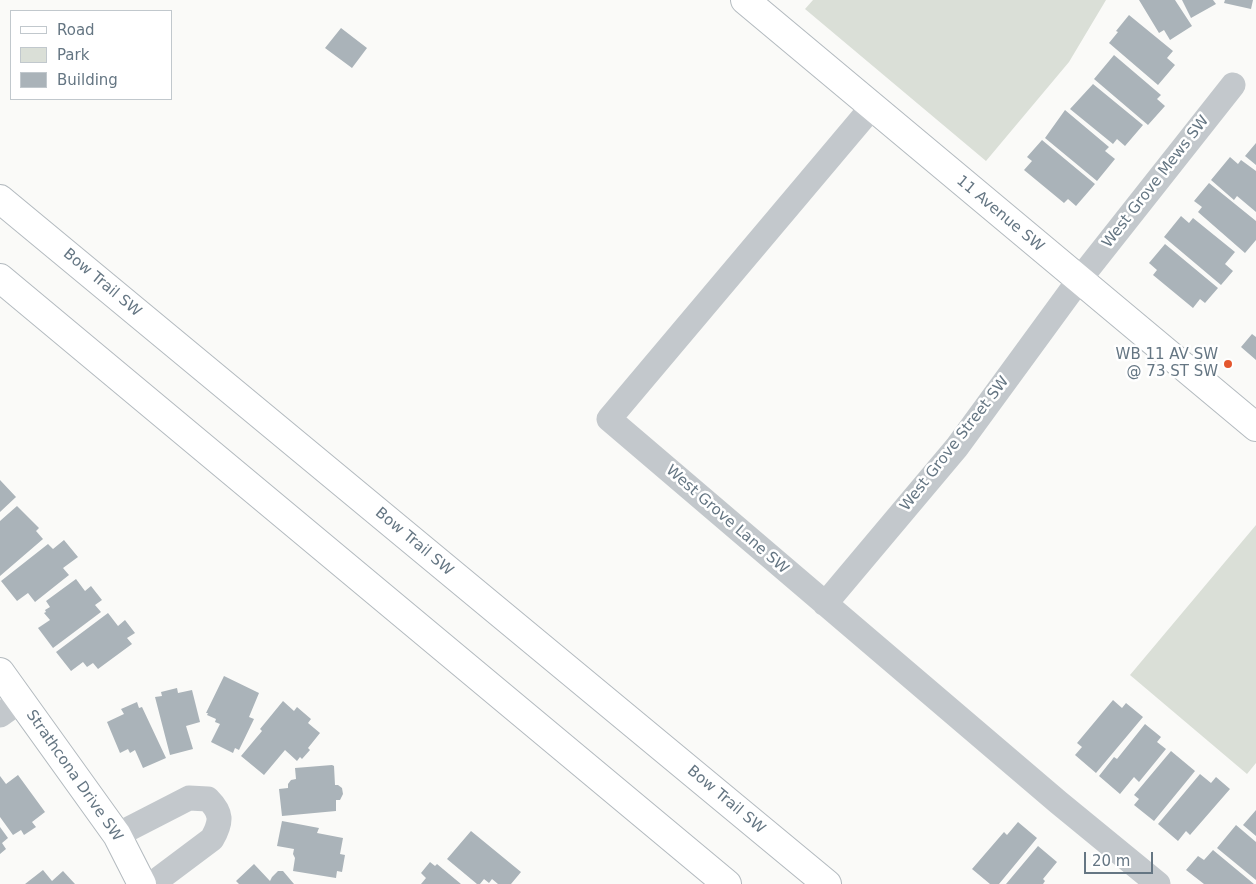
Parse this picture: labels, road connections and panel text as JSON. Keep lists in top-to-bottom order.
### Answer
{
  "streets": {
    "main road": ["11 Avenue SW", "Bow Trail SW", "Strathcona Drive SW"],
    "street": ["West Grove Mews SW", "West Grove Street SW", "West Grove Lane SW"]
  },
  "crossings": [
    ["West Grove Mews SW", "11 Avenue SW"],
    ["West Grove Mews SW", "West Grove Street SW"],
    ["11 Avenue SW", "West Grove Street SW"],
    ["11 Avenue SW", "West Grove Lane SW"],
    ["West Grove Street SW", "West Grove Lane SW"]
  ],
  "places": ["WB 11 AV SW @ 73 ST SW"],
  "legend": ["Road", "Park", "Building"],
  "scale_bar": "20 m"
}
